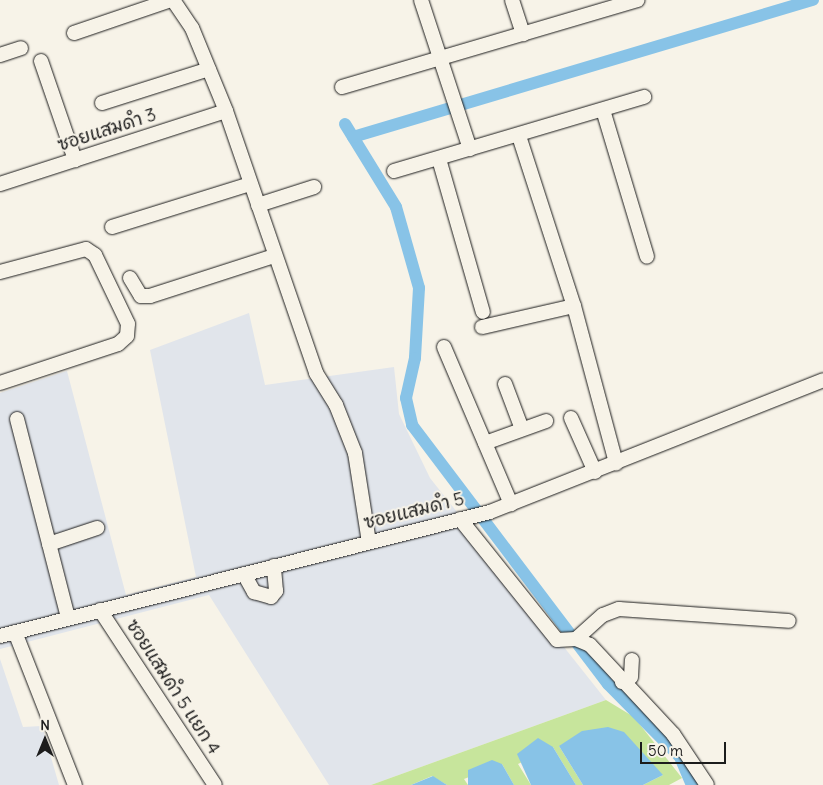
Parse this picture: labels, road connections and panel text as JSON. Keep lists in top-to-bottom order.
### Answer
{
  "streets": {
    "street": ["ซอยแสมดำ 3", "ซอยแสมดำ 5", "ซอยแสมดำ 5 แยก 4"]
  },
  "crossings": [
    ["ซอยแสมดำ 5", "ซอยแสมดำ 5 แยก 4"]
  ],
  "scale_bar": "50 m",
  "north": "top"
}
